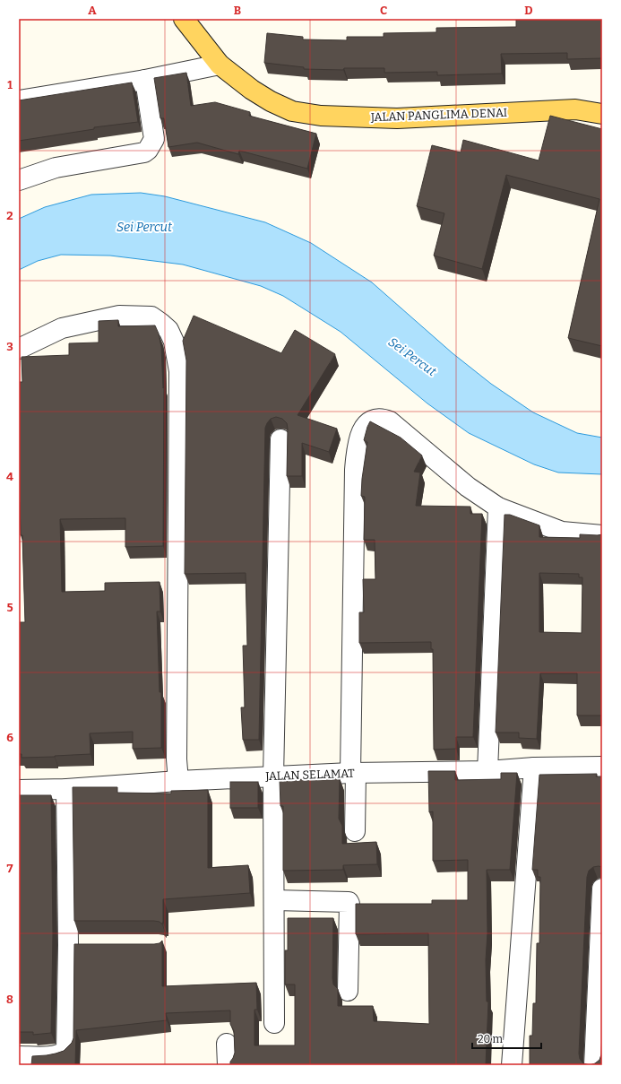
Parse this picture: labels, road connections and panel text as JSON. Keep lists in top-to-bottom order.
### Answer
{
  "streets": {
    "main road": ["JALAN PANGLIMA DENAI"],
    "street": ["JALAN SELAMAT"]
  },
  "water": ["Sei Percut"],
  "scale_bar": "20 m",
  "grid": {
    "columns": [
      "A",
      "B",
      "C",
      "D"
    ],
    "rows": [
      "1",
      "2",
      "3",
      "4",
      "5",
      "6",
      "7",
      "8"
    ]
  }
}
